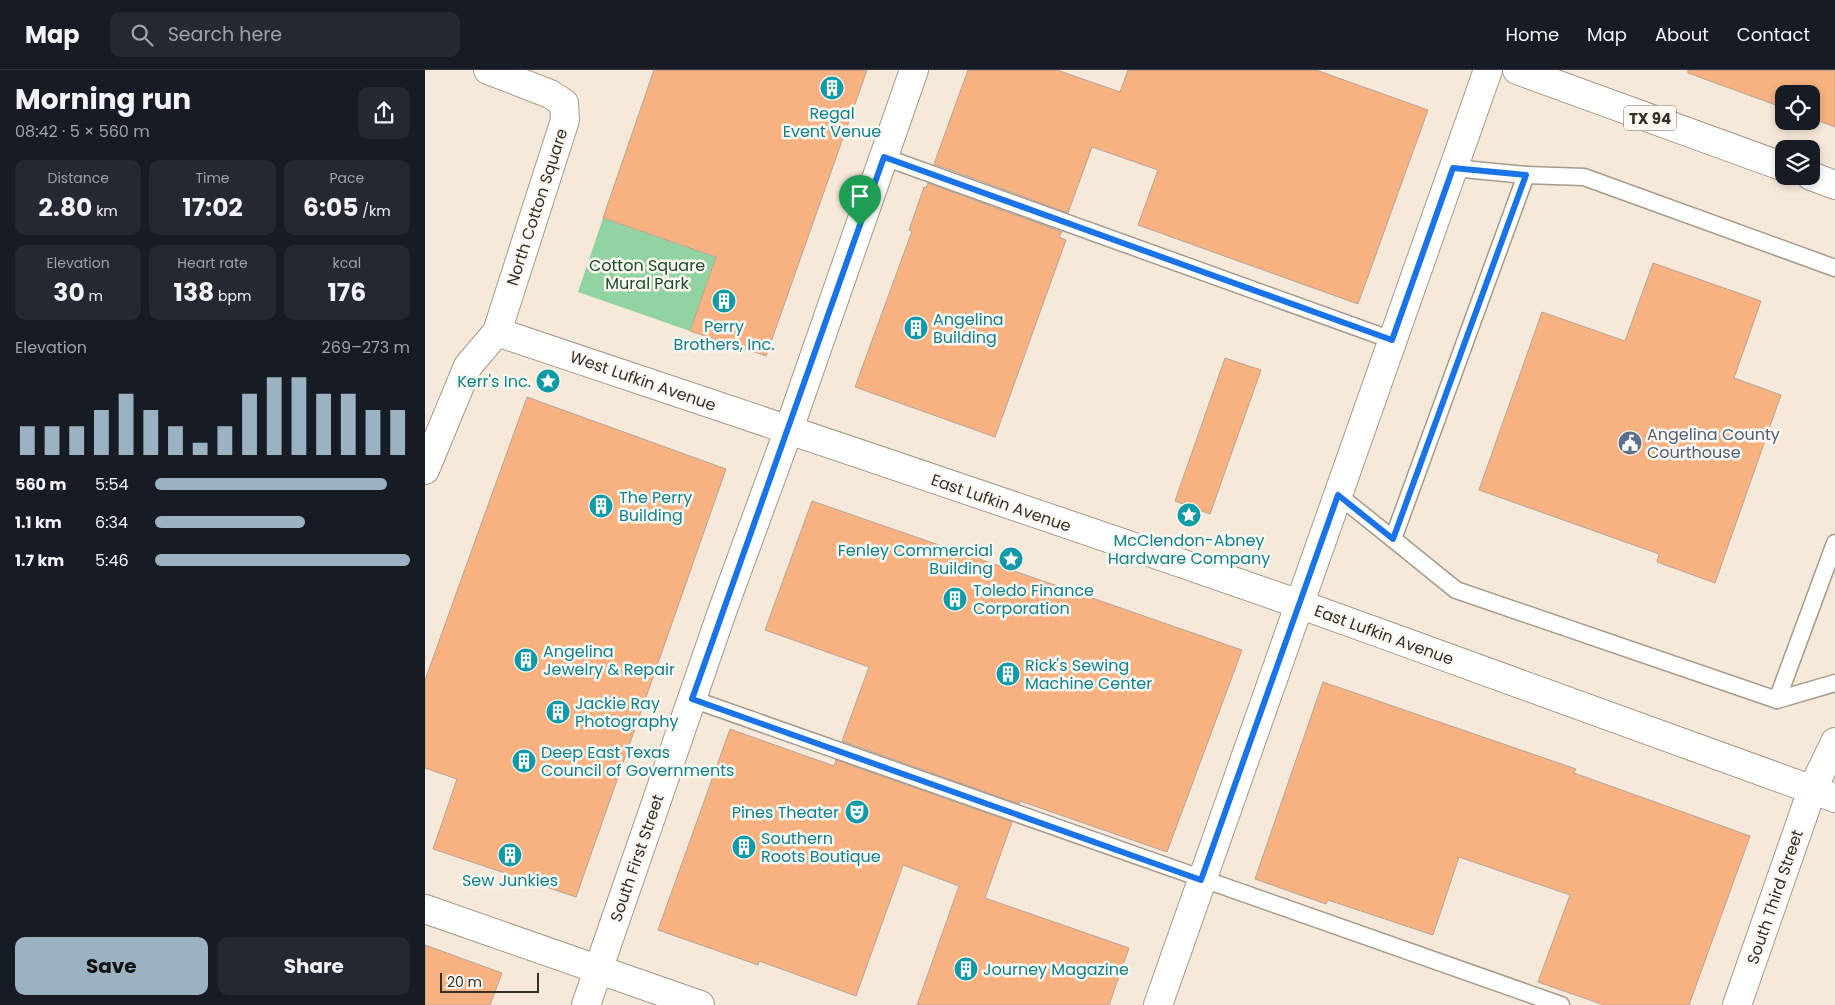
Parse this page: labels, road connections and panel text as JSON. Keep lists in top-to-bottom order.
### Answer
{
  "streets": {
    "street": [
      "TX 94",
      "North Cotton Square",
      "West Lufkin Avenue",
      "East Lufkin Avenue",
      "South First Street",
      "South Third Street"
    ]
  },
  "crossings": [
    ["North Cotton Square", "West Lufkin Avenue"],
    ["West Lufkin Avenue", "East Lufkin Avenue"],
    ["West Lufkin Avenue", "South First Street"],
    ["East Lufkin Avenue", "South First Street"],
    ["East Lufkin Avenue", "South Third Street"]
  ],
  "parks": ["Cotton Square Mural Park"],
  "places": {
    "building": [
      "Regal Event Venue",
      "Perry Brothers, Inc.",
      "Angelina Building",
      "The Perry Building",
      "Toledo Finance Corporation",
      "Angelina Jewelry & Repair",
      "Rick's Sewing Machine Center",
      "Jackie Ray Photography",
      "Deep East Texas Council of Governments",
      "Southern Roots Boutique",
      "Sew Junkies",
      "Journey Magazine"
    ],
    "place": ["Kerr's Inc.", "McClendon-Abney Hardware Company", "Fenley Commercial Building"],
    "public building": ["Angelina County Courthouse"],
    "theatre": ["Pines Theater"]
  },
  "scale_bar": "20 m",
  "page": {
    "header": "Map",
    "search": "Search here",
    "nav": [
      "Home",
      "Map",
      "About",
      "Contact"
    ],
    "heading": ["Morning run", "08:42 · 5 × 560 m"],
    "stats": [
      ["Distance", "2.80 km"],
      ["Time", "17:02"],
      ["Pace", "6:05 /km"],
      ["Elevation", "30 m"],
      ["Heart rate", "138 bpm"],
      ["kcal", "176"]
    ],
    "chart": ["Elevation", "269–273 m"],
    "list": [
      {
        "name": "560 m",
        "note": "5:54"
      },
      {
        "name": "1.1 km",
        "note": "6:34"
      },
      {
        "name": "1.7 km",
        "note": "5:46"
      }
    ],
    "buttons": ["Save", "Share"],
    "scale": "20 m"
  }
}
